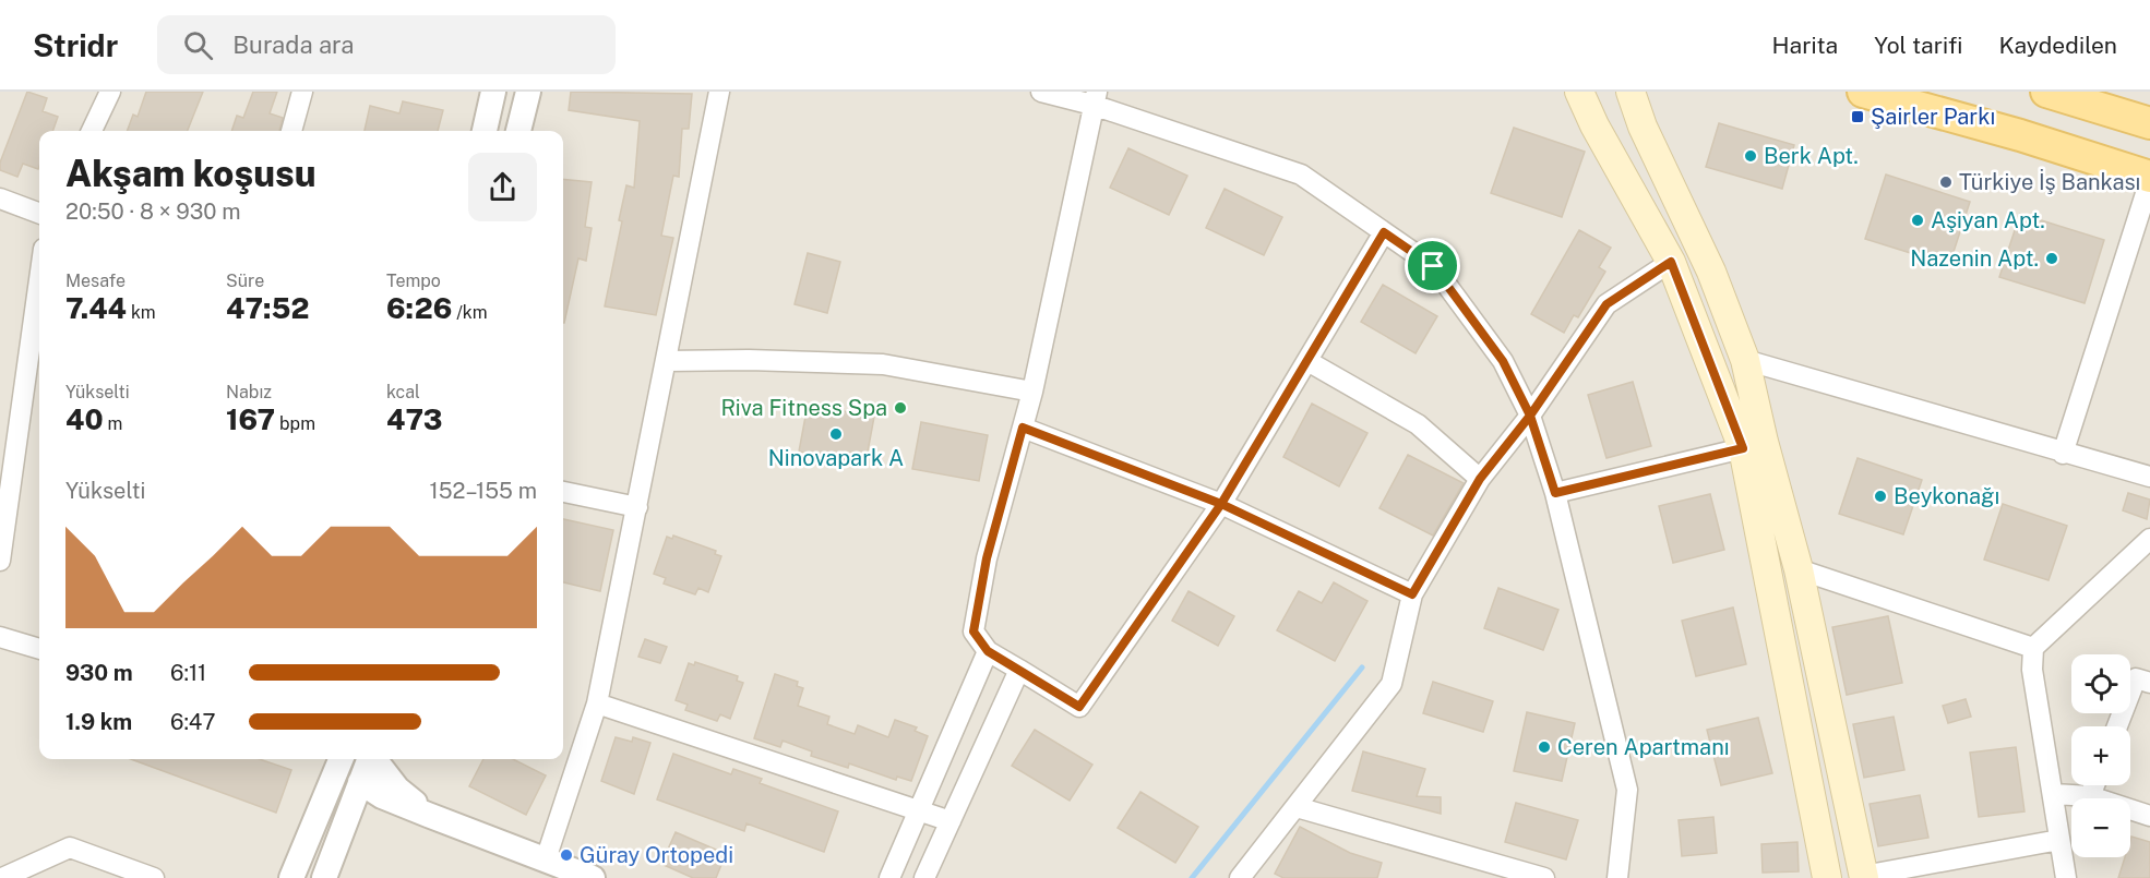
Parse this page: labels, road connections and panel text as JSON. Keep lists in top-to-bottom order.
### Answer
{
  "places": {
    "transit": ["Şairler Parkı"],
    "other": [
      "Berk Apt.",
      "Türkiye İş Bankası",
      "Aşiyan Apt.",
      "Nazenin Apt.",
      "Riva Fitness Spa",
      "Ninovapark A",
      "Beykonağı",
      "Ceren Apartmanı",
      "Güray Ortopedi"
    ]
  },
  "page": {
    "header": "Stridr",
    "search": "Burada ara",
    "nav": ["Harita", "Yol tarifi", "Kaydedilen"],
    "heading": ["Akşam koşusu", "20:50 · 8 × 930 m"],
    "stats": [
      ["Mesafe", "7.44 km"],
      ["Süre", "47:52"],
      ["Tempo", "6:26 /km"],
      ["Yükselti", "40 m"],
      ["Nabız", "167 bpm"],
      ["kcal", "473"]
    ],
    "chart": ["Yükselti", "152–155 m"],
    "list": [
      {
        "name": "930 m",
        "note": "6:11"
      },
      {
        "name": "1.9 km",
        "note": "6:47"
      }
    ],
    "map_buttons": ["+", "−"]
  }
}
